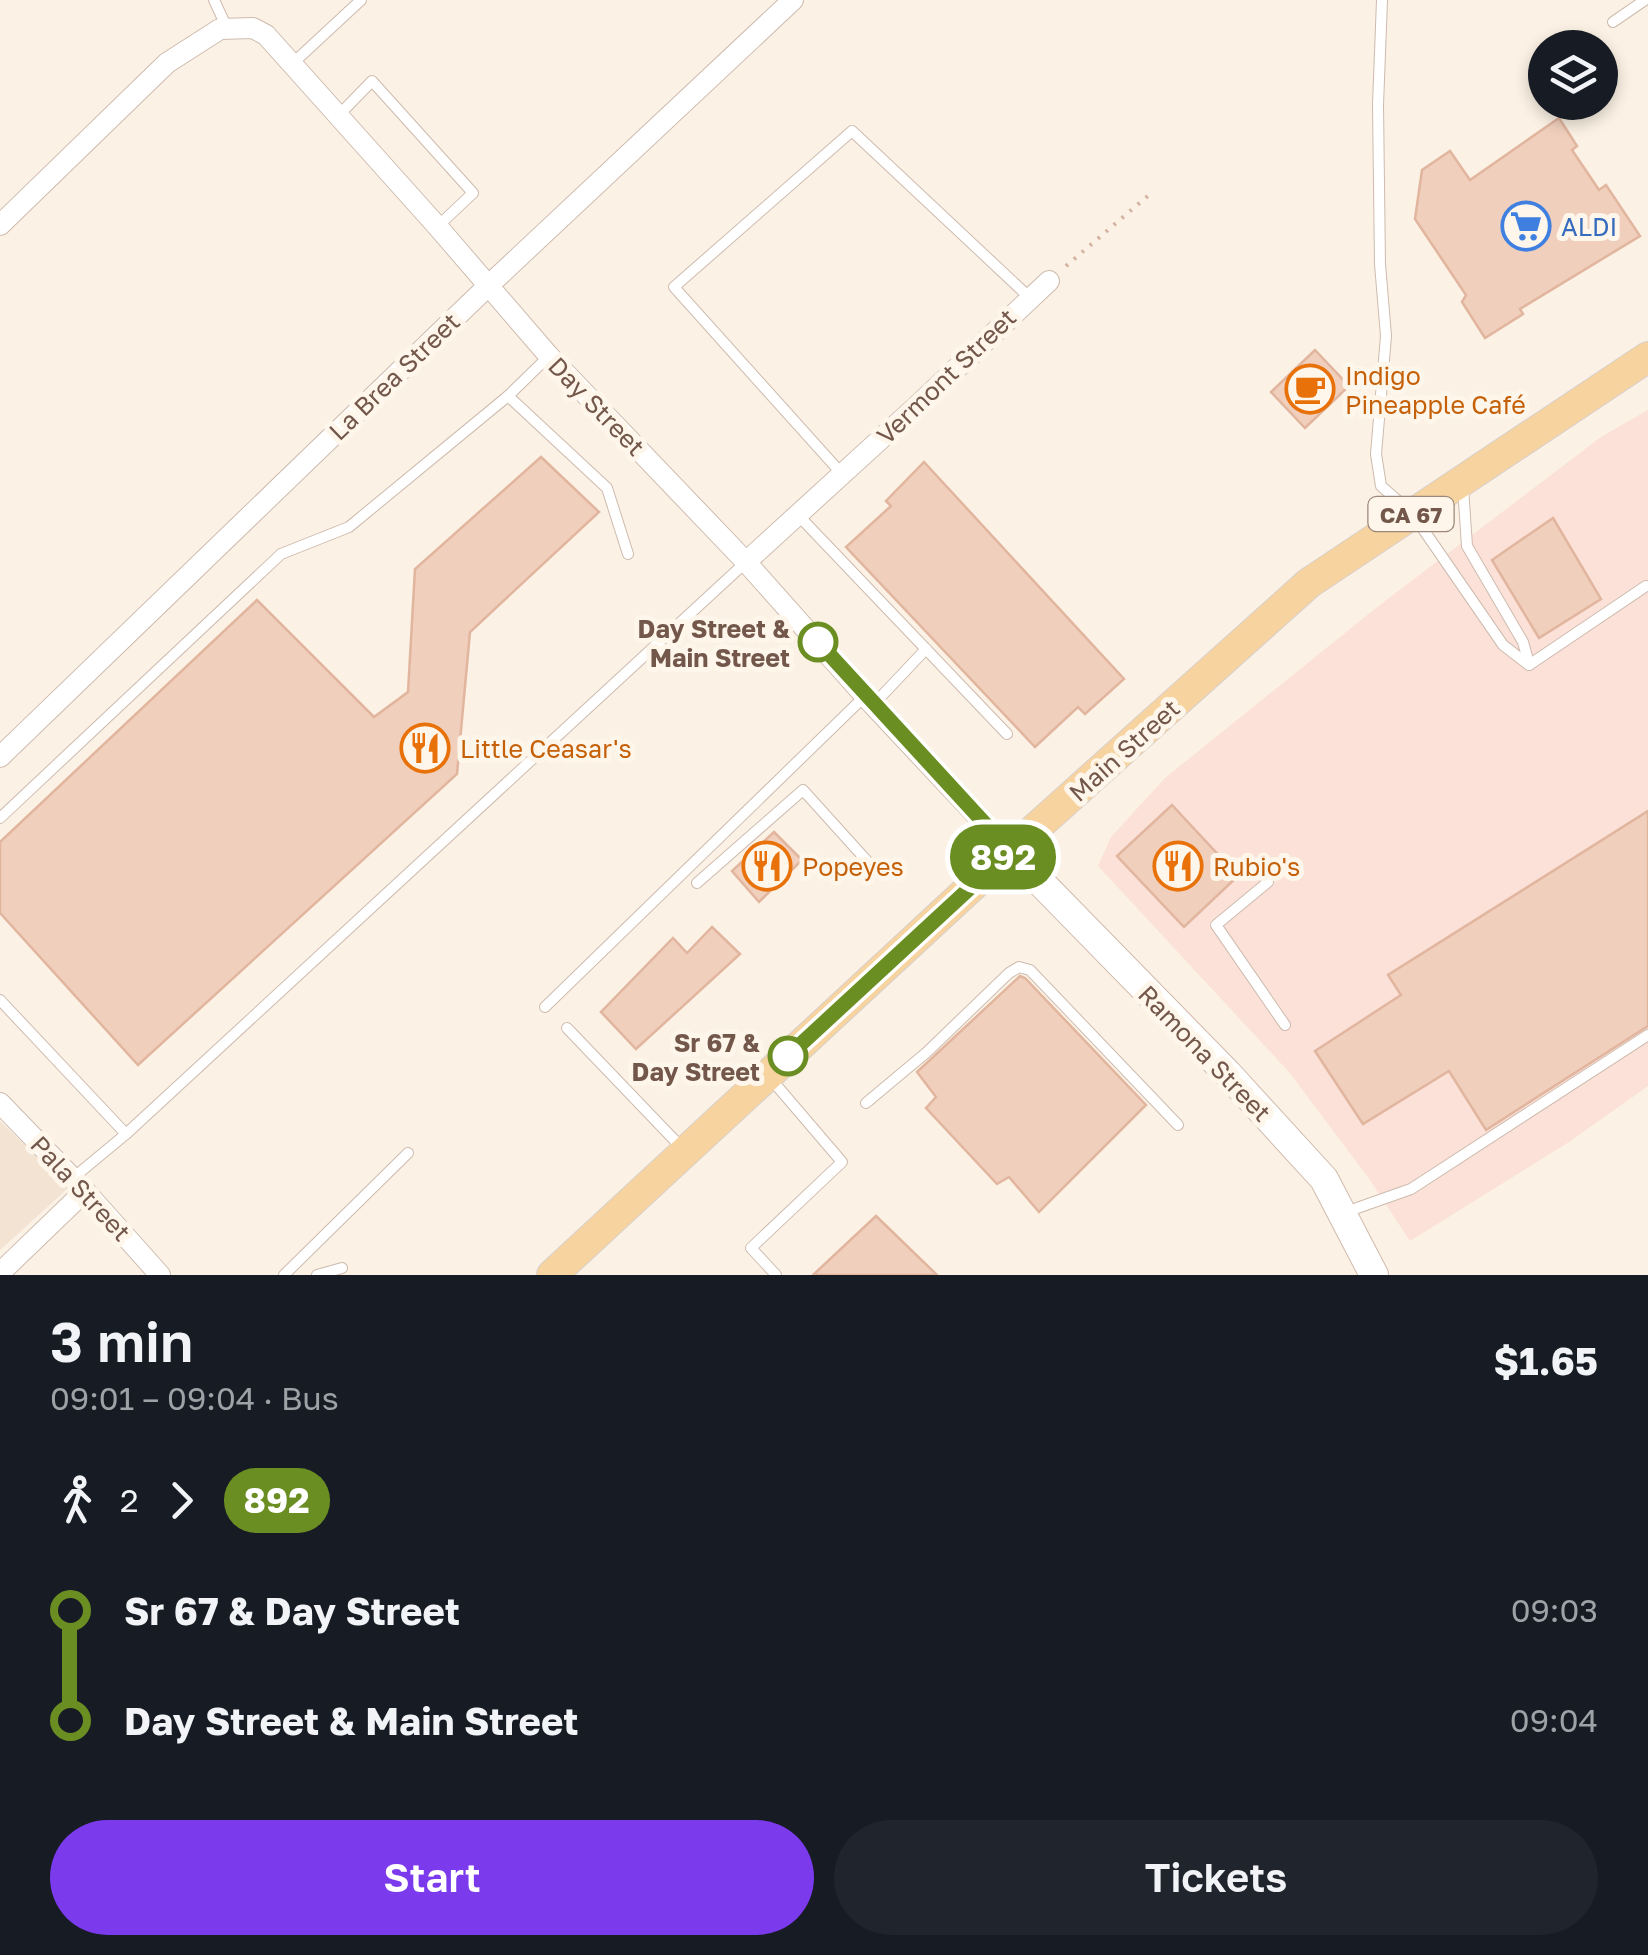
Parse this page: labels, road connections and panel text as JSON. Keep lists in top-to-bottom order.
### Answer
{
  "streets": {
    "main road": ["CA 67", "Main Street", "Ramona Street"],
    "street": [
      "La Brea Street",
      "Vermont Street",
      "Day Street",
      "Pala Street"
    ]
  },
  "crossings": [
    ["La Brea Street", "Day Street"],
    ["Vermont Street", "Day Street"],
    ["Day Street", "Main Street"],
    ["Day Street", "Ramona Street"],
    ["Main Street", "Ramona Street"]
  ],
  "places": {
    "supermarket": ["ALDI"],
    "cafe": ["Indigo Pineapple Café"],
    "other": ["Day Street & Main Street", "Sr 67 & Day Street"],
    "restaurant": ["Little Ceasar's", "Popeyes", "Rubio's"]
  },
  "lines": ["bus line 892"],
  "page": {
    "on_map": "892",
    "heading": ["3 min", "09:01 – 09:04 · Bus", "$1.65"],
    "legs": ["2", "892"],
    "list": [
      {
        "name": "Sr 67 & Day Street",
        "value": "09:03"
      },
      {
        "name": "Day Street & Main Street",
        "value": "09:04"
      }
    ],
    "buttons": ["Start", "Tickets"]
  }
}
